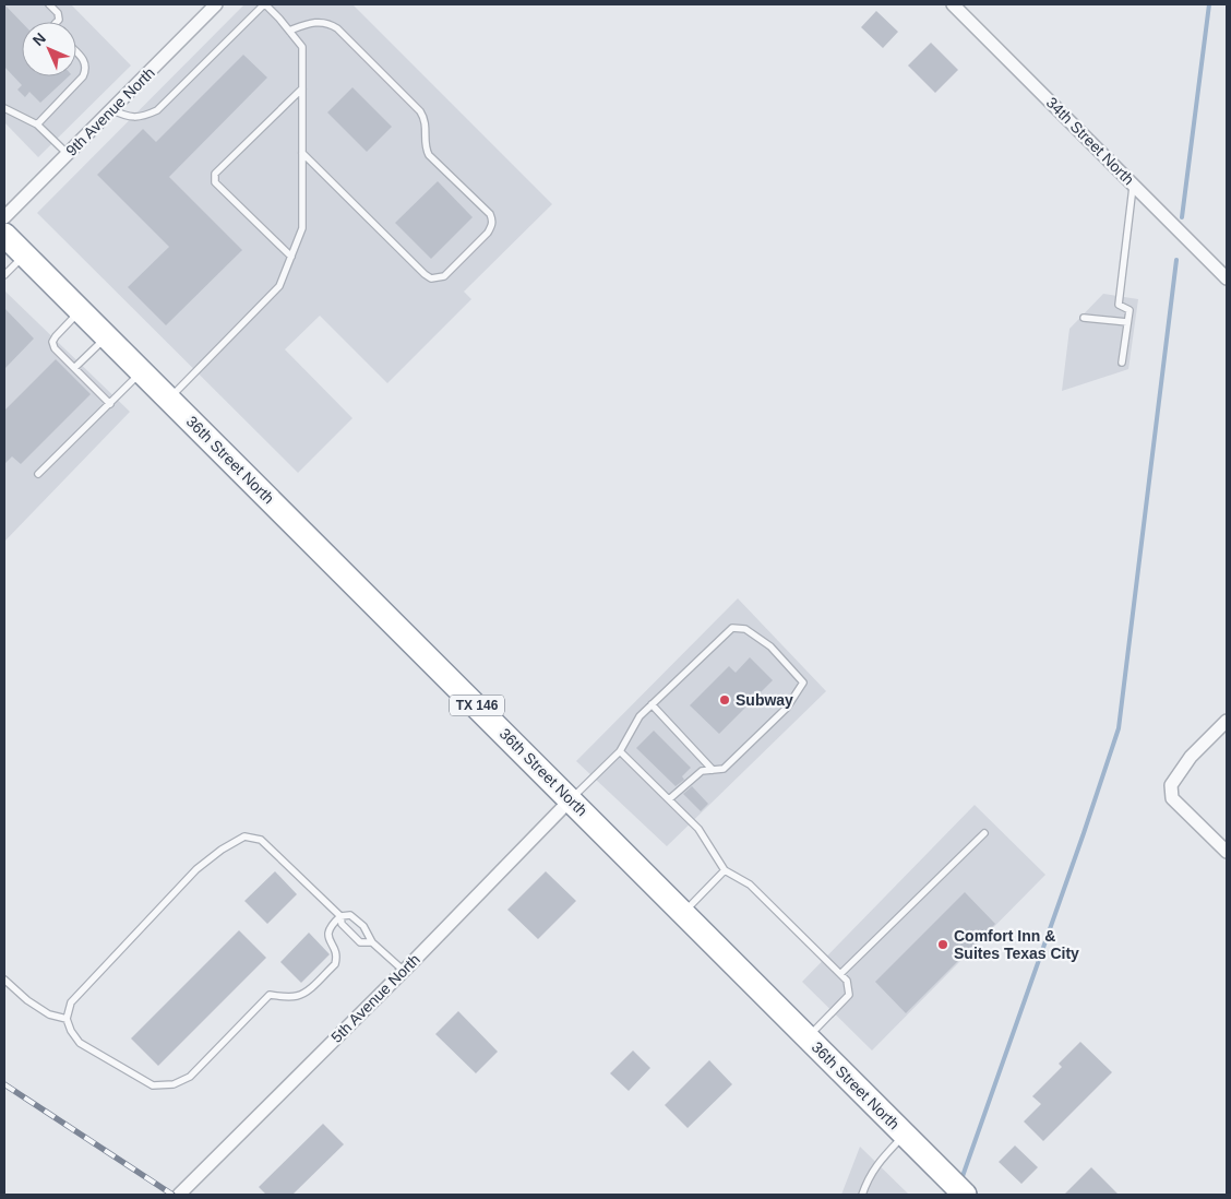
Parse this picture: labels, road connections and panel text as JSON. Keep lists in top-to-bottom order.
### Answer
{
  "streets": {
    "highway": ["36th Street North", "TX 146"],
    "street": ["9th Avenue North", "34th Street North", "5th Avenue North"]
  },
  "crossings": [
    ["36th Street North", "5th Avenue North"]
  ],
  "places": ["Subway", "Comfort Inn & Suites Texas City"],
  "north": "top left"
}
